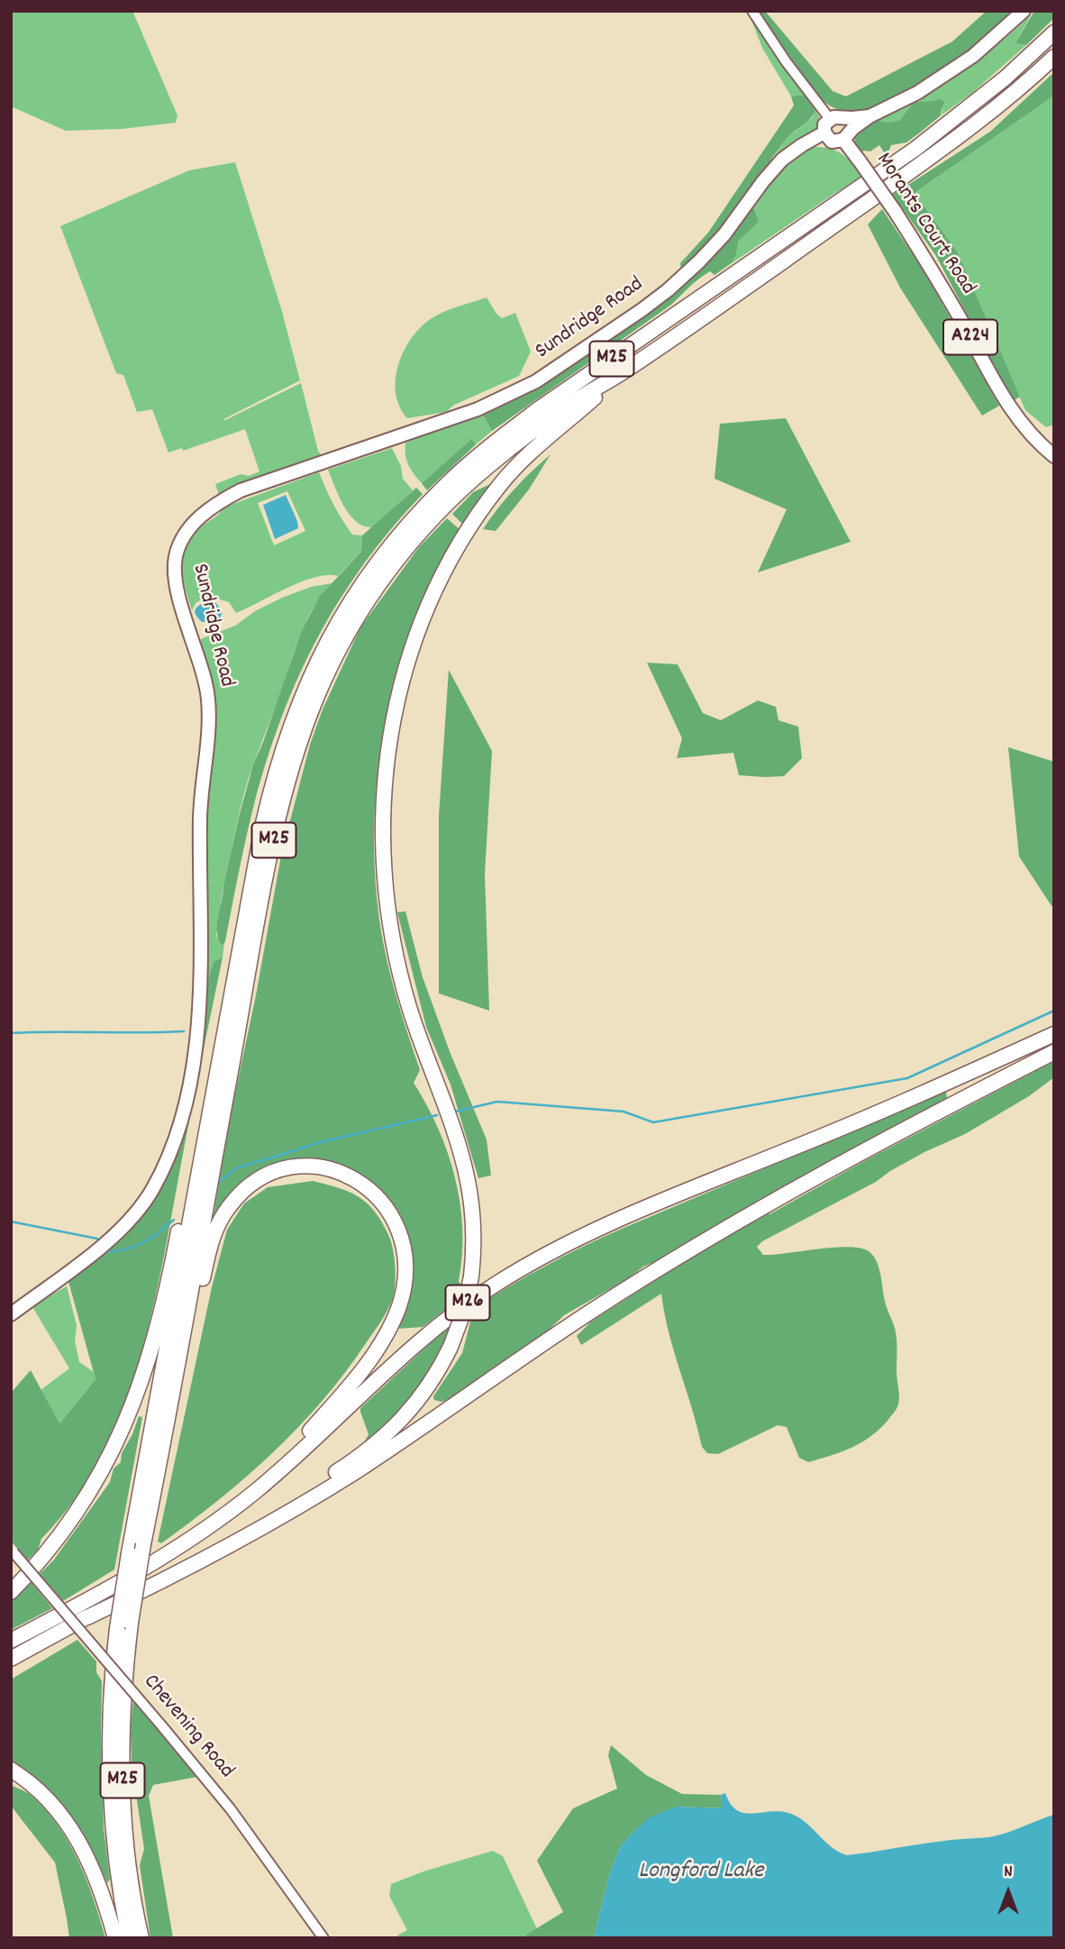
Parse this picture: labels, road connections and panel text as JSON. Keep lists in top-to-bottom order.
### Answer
{
  "streets": {
    "highway": ["M25", "M26"],
    "main road": ["Morants Court Road", "Sundridge Road", "A224"],
    "street": ["Chevening Road"]
  },
  "crossings": [
    ["Morants Court Road", "Sundridge Road"],
    ["M25", "M26"]
  ],
  "water": ["Longford Lake"],
  "north": "top"
}
